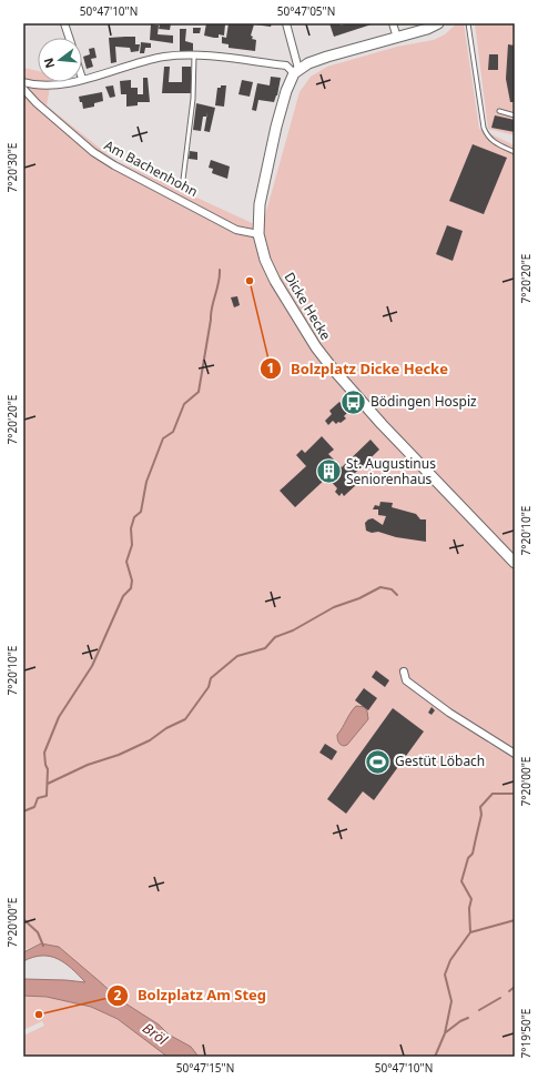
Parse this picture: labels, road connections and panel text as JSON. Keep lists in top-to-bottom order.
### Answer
{
  "streets": {
    "street": ["Am Bachenhohn", "Dicke Hecke"]
  },
  "crossings": [
    ["Am Bachenhohn", "Dicke Hecke"]
  ],
  "water": ["Bröl"],
  "places": {
    "other": ["Bolzplatz Dicke Hecke", "Bolzplatz Am Steg"],
    "bus stop": ["Bödingen Hospiz"],
    "building": ["St. Augustinus Seniorenhaus"],
    "sports": ["Gestüt Löbach"]
  },
  "north": "left",
  "coordinates": [
    "50°47'10\"N",
    "50°47'05\"N",
    "7°20'30\"E",
    "7°20'20\"E",
    "7°20'10\"E",
    "7°20'00\"E",
    "7°19'50\"E",
    "50°47'15\"N"
  ]
}
